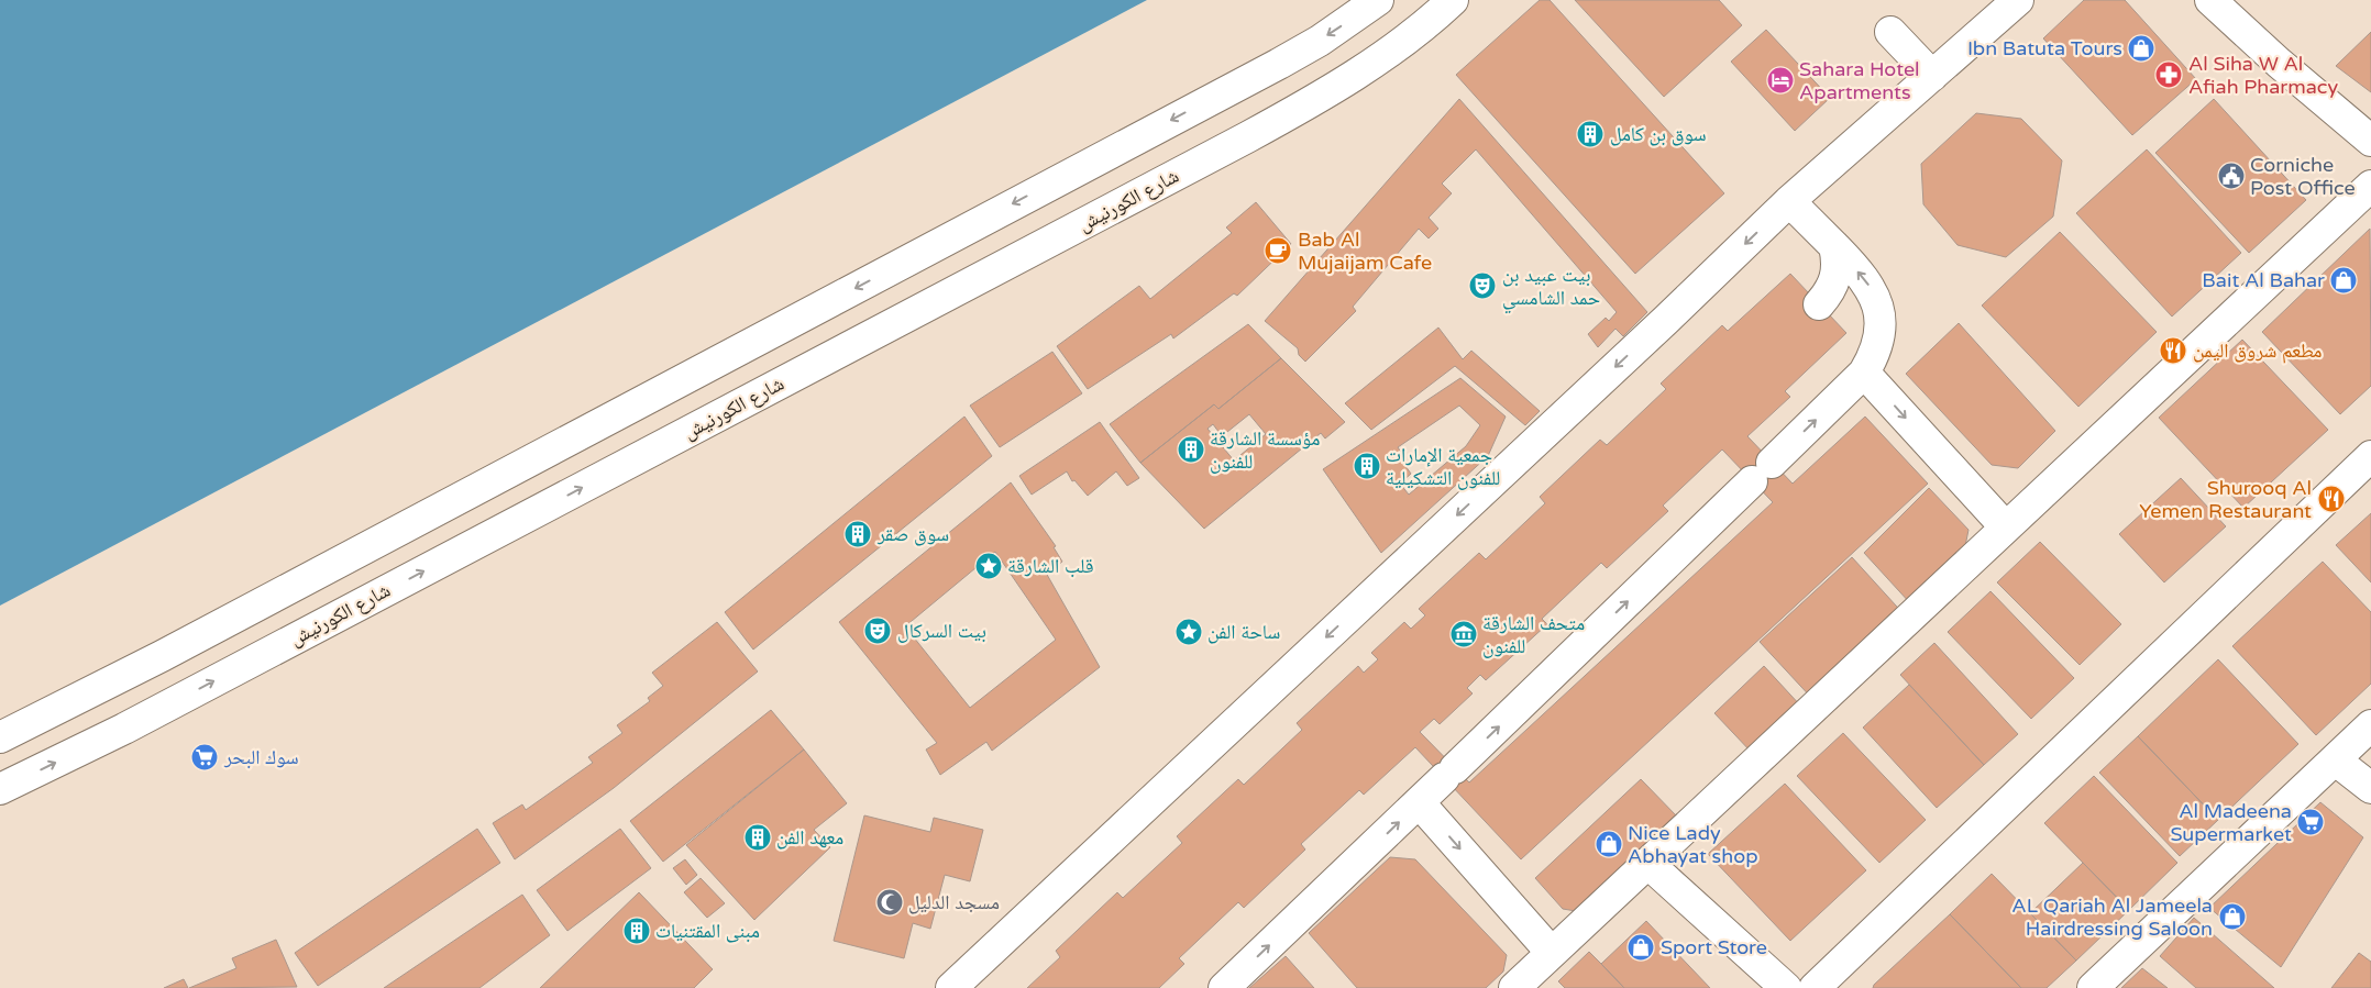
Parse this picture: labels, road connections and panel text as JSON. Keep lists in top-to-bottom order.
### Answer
{
  "streets": {
    "street": ["شارع الكورنيش"]
  },
  "places": {
    "shop": [
      "Ibn Batuta Tours",
      "Bait Al Bahar",
      "Nice Lady Abhayat shop",
      "AL Qariah Al Jameela Hairdressing Saloon",
      "Sport Store"
    ],
    "pharmacy": ["Al Siha W Al Afiah Pharmacy"],
    "hotel": ["Sahara Hotel Apartments"],
    "building": [
      "سوق بن كامل",
      "مؤسسة الشارقة للفنون",
      "جمعية الإمارات للفنون التشكيلية",
      "سوق صقر",
      "معهد الفن",
      "مبنى المقتنيات"
    ],
    "public building": ["Corniche Post Office"],
    "cafe": ["Bab Al Mujaijam Cafe"],
    "theatre": ["بيت عبيد بن حمد الشامسي", "بيت السركال"],
    "restaurant": ["مطعم شروق اليمن", "Shurooq Al Yemen Restaurant"],
    "place": ["قلب الشارقة", "ساحة الفن"],
    "museum": ["متحف الشارقة للفنون"],
    "supermarket": ["سوك البحر", "Al Madeena Supermarket"],
    "mosque": ["مسجد الدليل"]
  }
}
